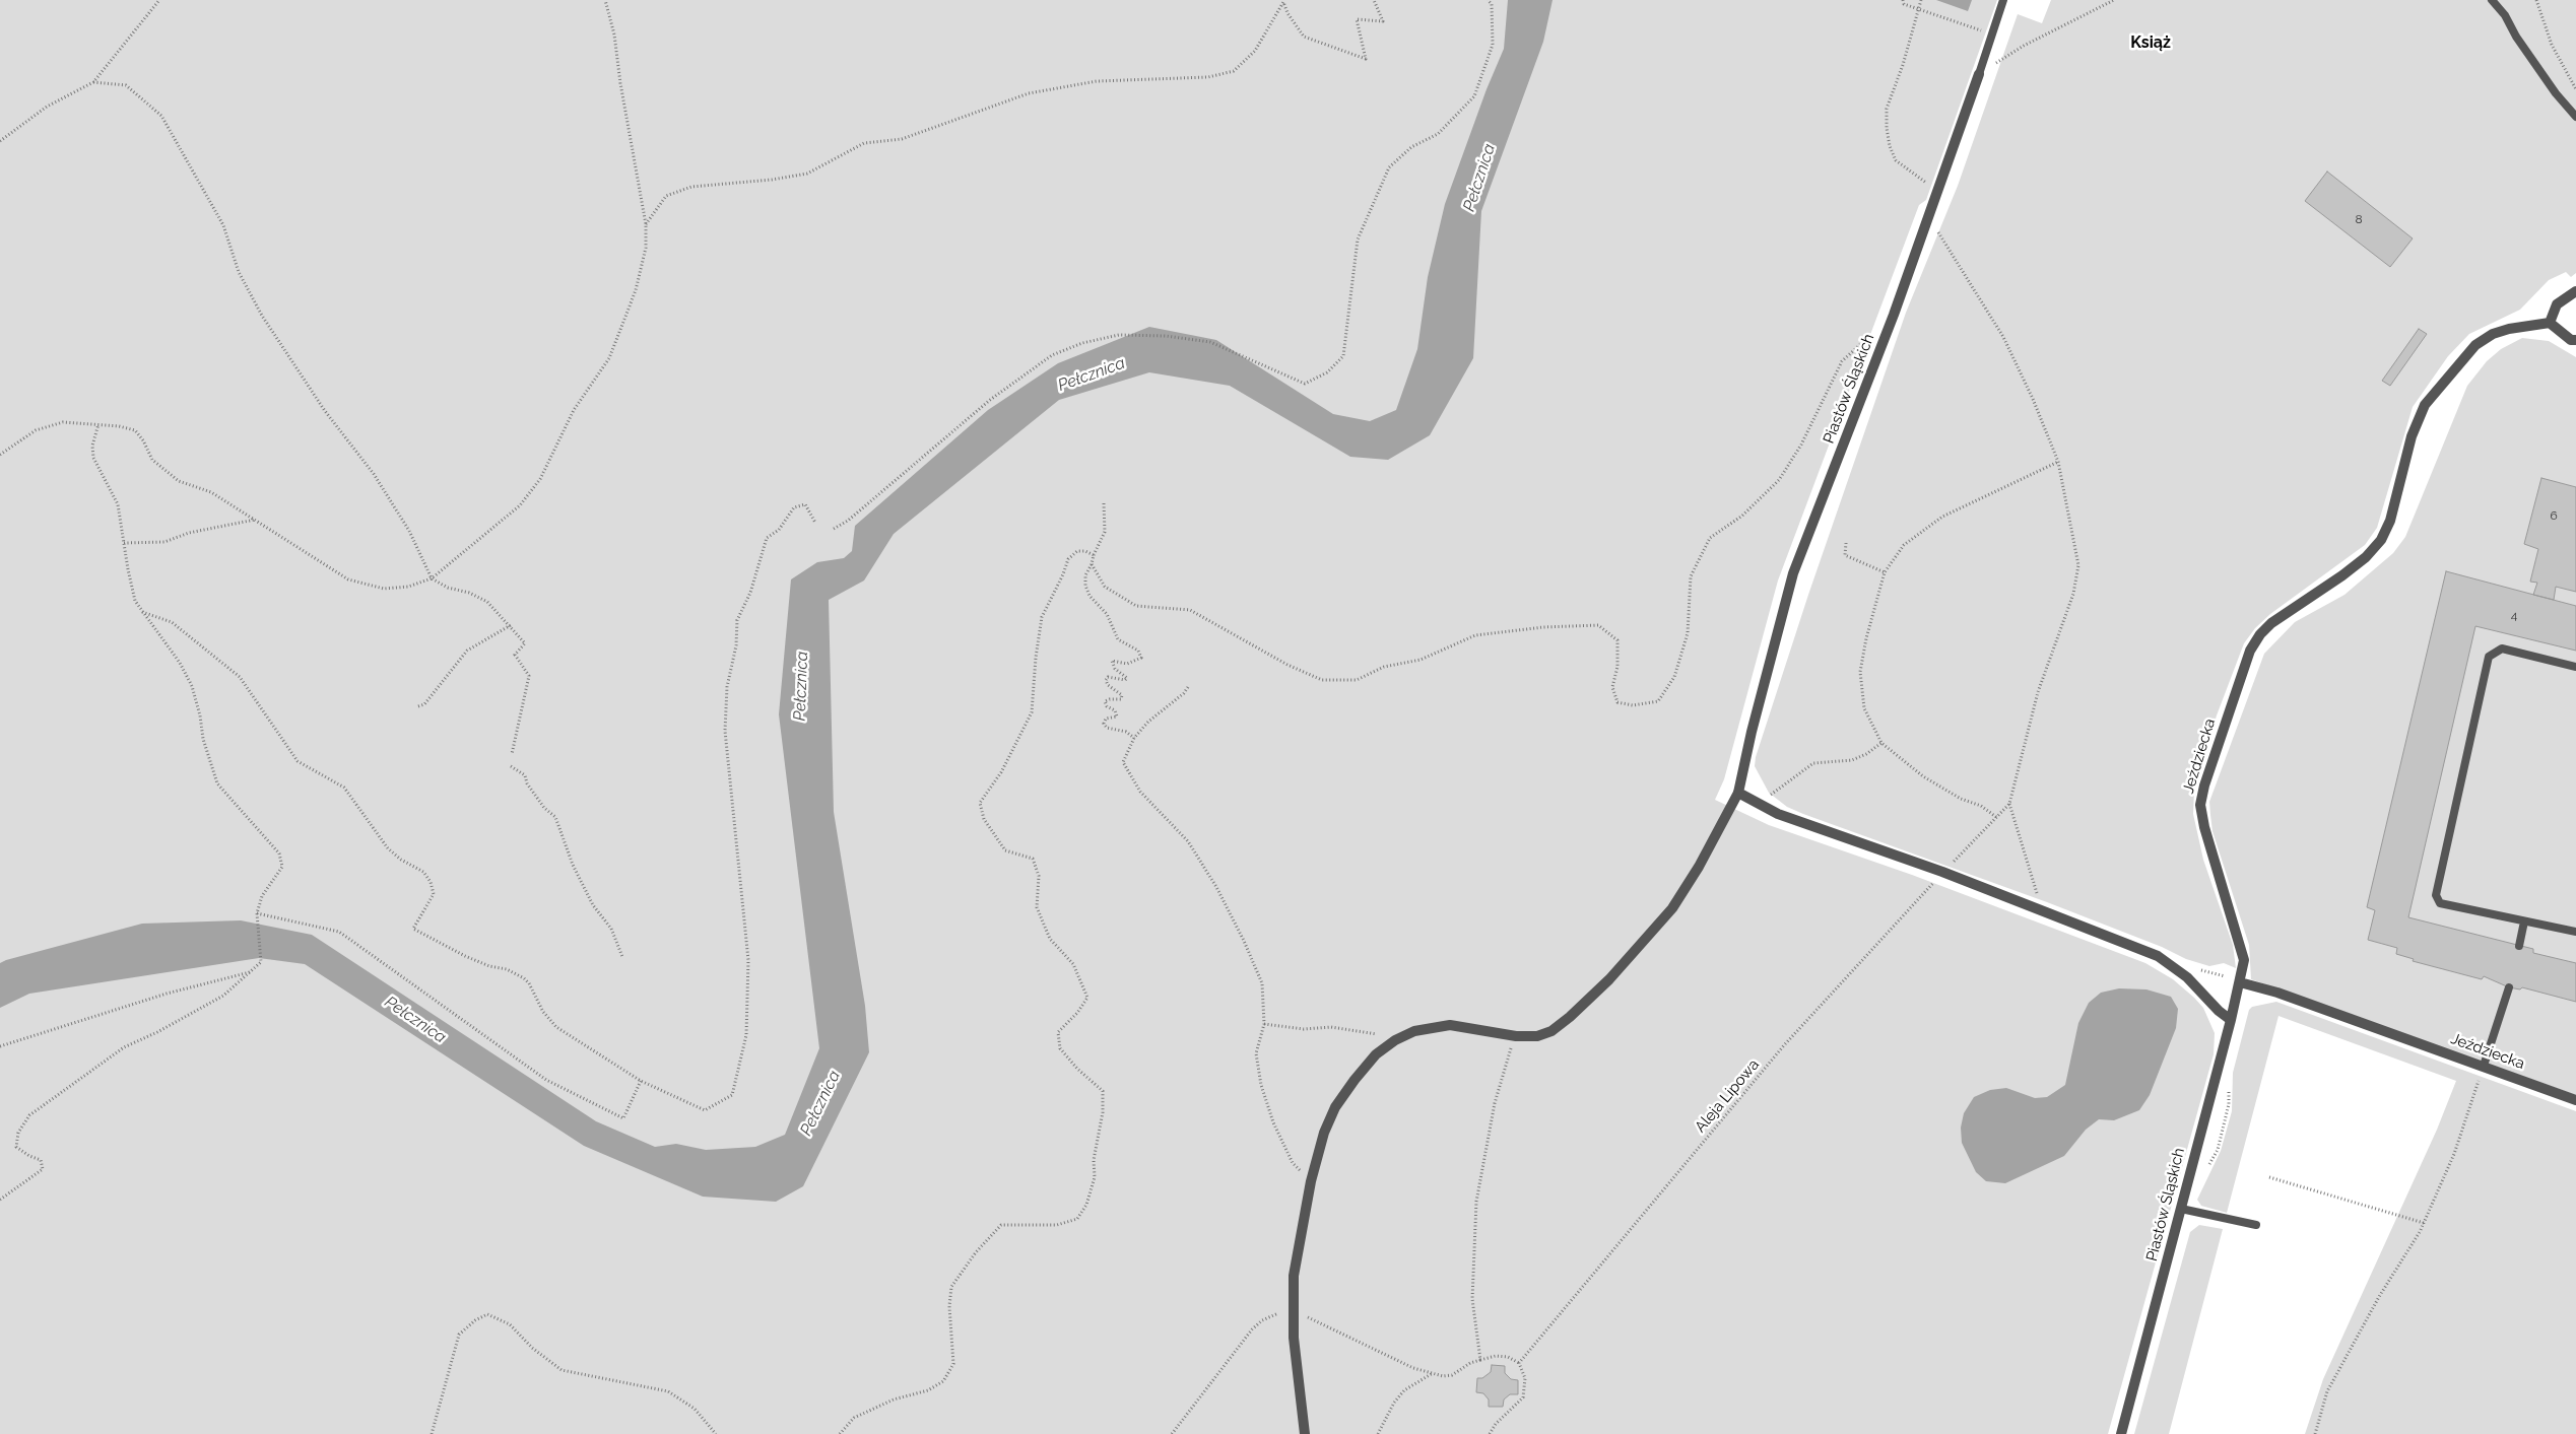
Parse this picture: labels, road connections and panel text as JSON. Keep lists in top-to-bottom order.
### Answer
{
  "streets": {
    "street": ["Piastów Śląskich", "Jeździecka"],
    "path": ["Aleja Lipowa"]
  },
  "crossings": [
    ["Piastów Śląskich", "Jeździecka"]
  ],
  "districts": ["Książ"],
  "water": ["Pełcznica"],
  "house_numbers": ["8", "6", "4"]
}
